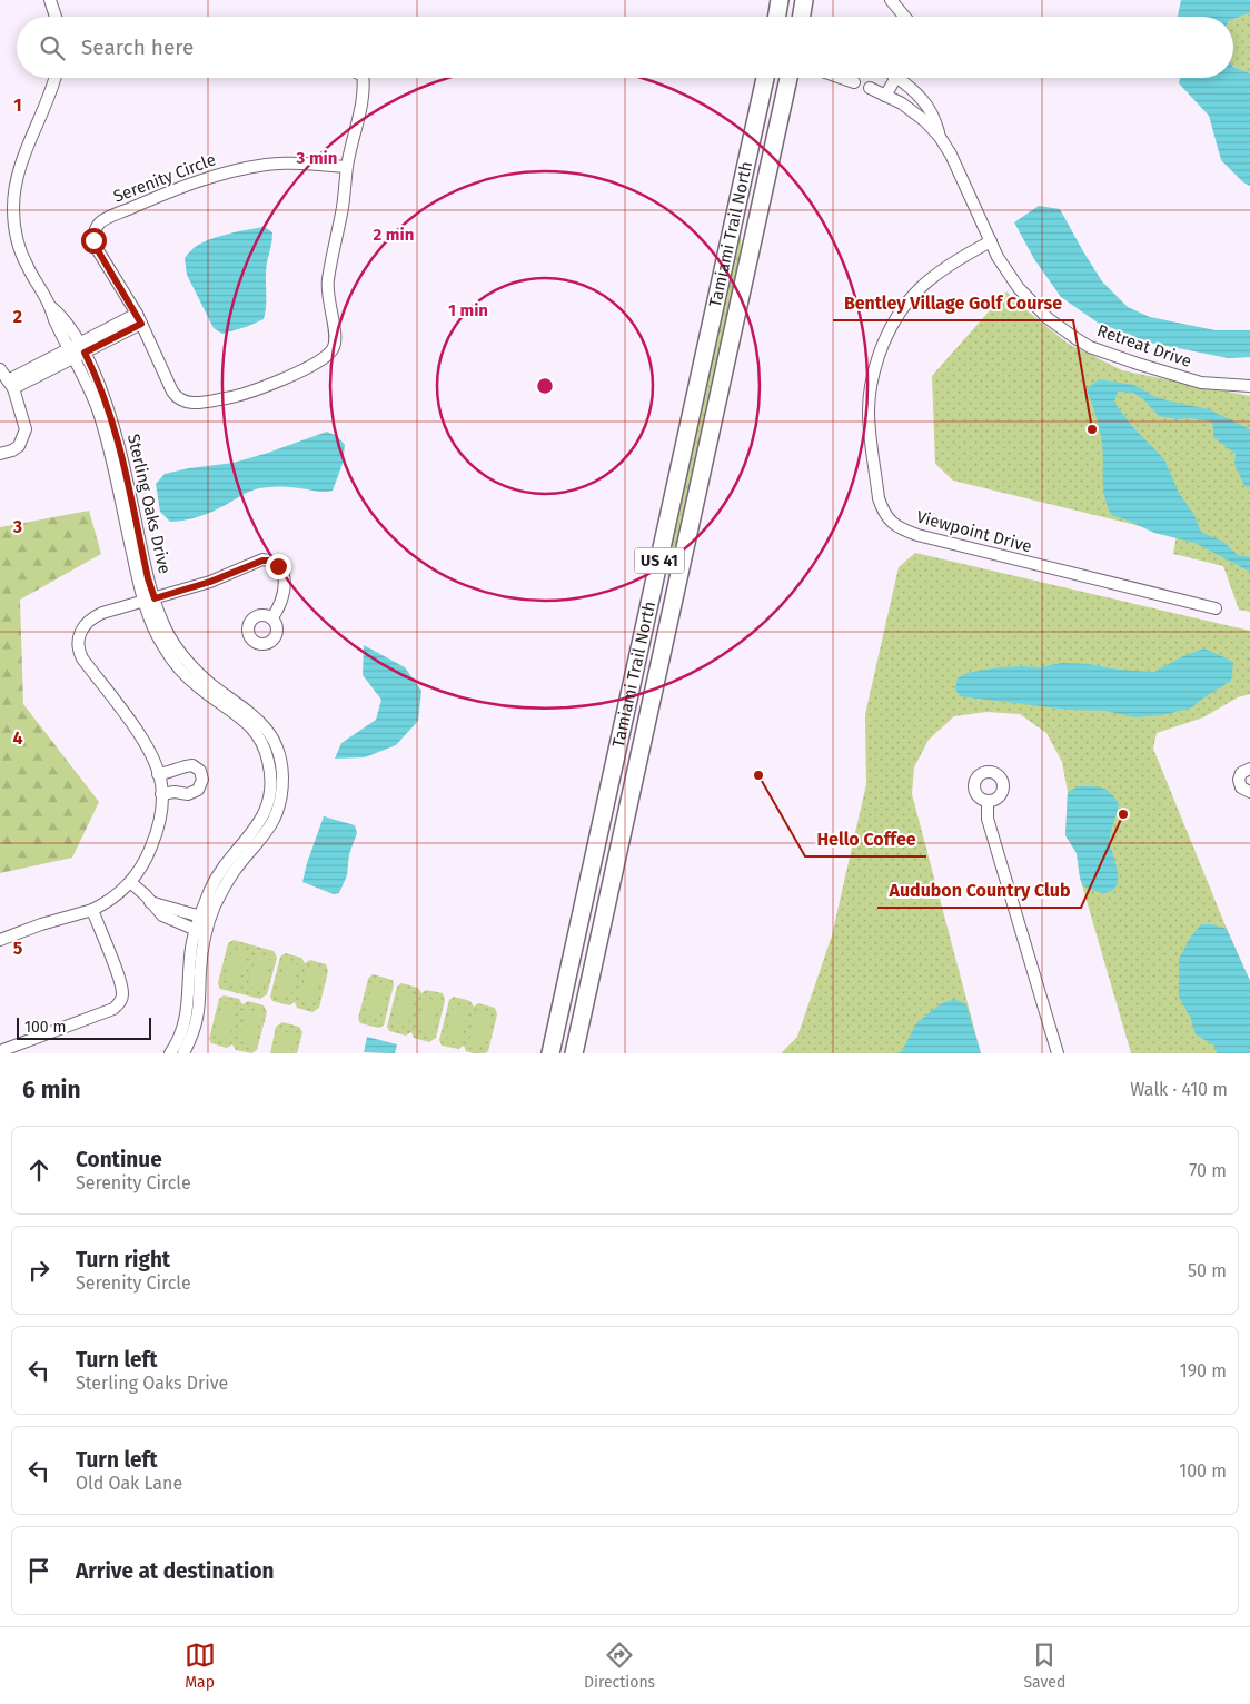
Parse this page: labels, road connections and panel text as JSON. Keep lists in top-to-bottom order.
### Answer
{
  "streets": {
    "main road": ["Tamiami Trail North", "US 41"],
    "street": [
      "Serenity Circle",
      "Retreat Drive",
      "Sterling Oaks Drive",
      "Viewpoint Drive"
    ]
  },
  "crossings": [
    ["Retreat Drive", "Viewpoint Drive"]
  ],
  "places": ["Bentley Village Golf Course", "Hello Coffee", "Audubon Country Club"],
  "scale_bar": "100 m",
  "page": {
    "search": "Search here",
    "scale": "100 m",
    "heading": ["6 min", "Walk · 410 m"],
    "list": [
      ["Continue", "Serenity Circle", "70 m"],
      ["Turn right", "Serenity Circle", "50 m"],
      ["Turn left", "Sterling Oaks Drive", "190 m"],
      ["Turn left", "Old Oak Lane", "100 m"],
      "Arrive at destination"
    ],
    "nav": ["Map", "Directions", "Saved"]
  },
  "grid": {
    "rows": [
      "1",
      "2",
      "3",
      "4",
      "5"
    ]
  },
  "rings": ["3 min", "2 min", "1 min"]
}
